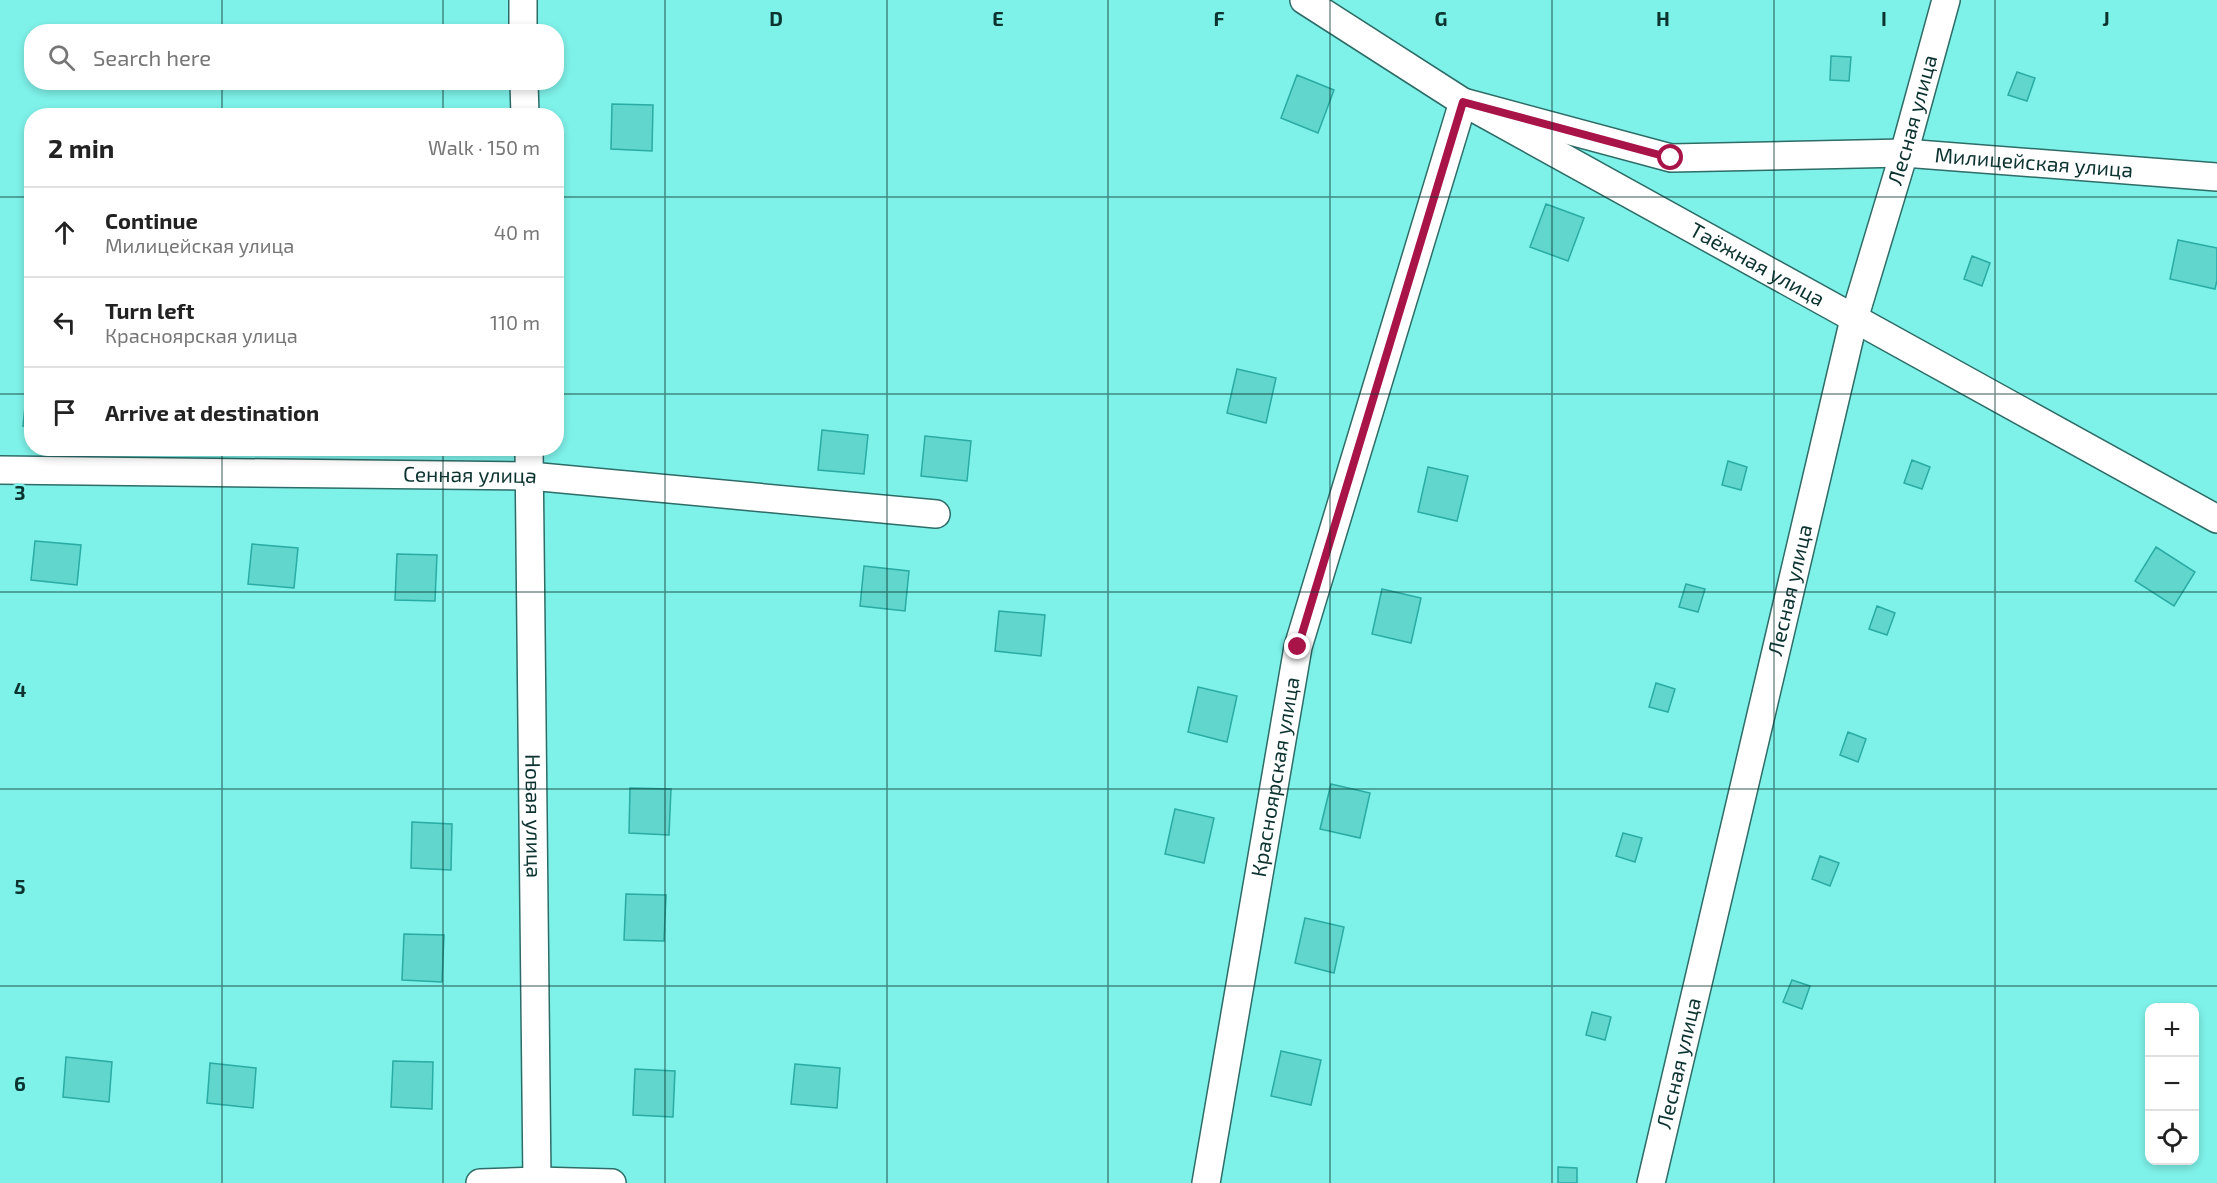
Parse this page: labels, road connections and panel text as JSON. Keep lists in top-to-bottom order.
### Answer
{
  "streets": {
    "street": [
      "Лесная улица",
      "Милицейская улица",
      "Таёжная улица",
      "Сенная улица",
      "Красноярская улица",
      "Новая улица"
    ]
  },
  "crossings": [
    ["Лесная улица", "Милицейская улица"],
    ["Лесная улица", "Таёжная улица"],
    ["Милицейская улица", "Таёжная улица"],
    ["Милицейская улица", "Красноярская улица"],
    ["Таёжная улица", "Красноярская улица"],
    ["Сенная улица", "Новая улица"]
  ],
  "page": {
    "search": "Search here",
    "heading": ["2 min", "Walk · 150 m"],
    "list": [
      ["Continue", "Милицейская улица", "40 m"],
      ["Turn left", "Красноярская улица", "110 m"],
      "Arrive at destination"
    ],
    "map_buttons": ["+", "−"]
  },
  "grid": {
    "columns": [
      "D",
      "E",
      "F",
      "G",
      "H",
      "I",
      "J"
    ],
    "rows": [
      "3",
      "4",
      "5",
      "6"
    ]
  }
}
